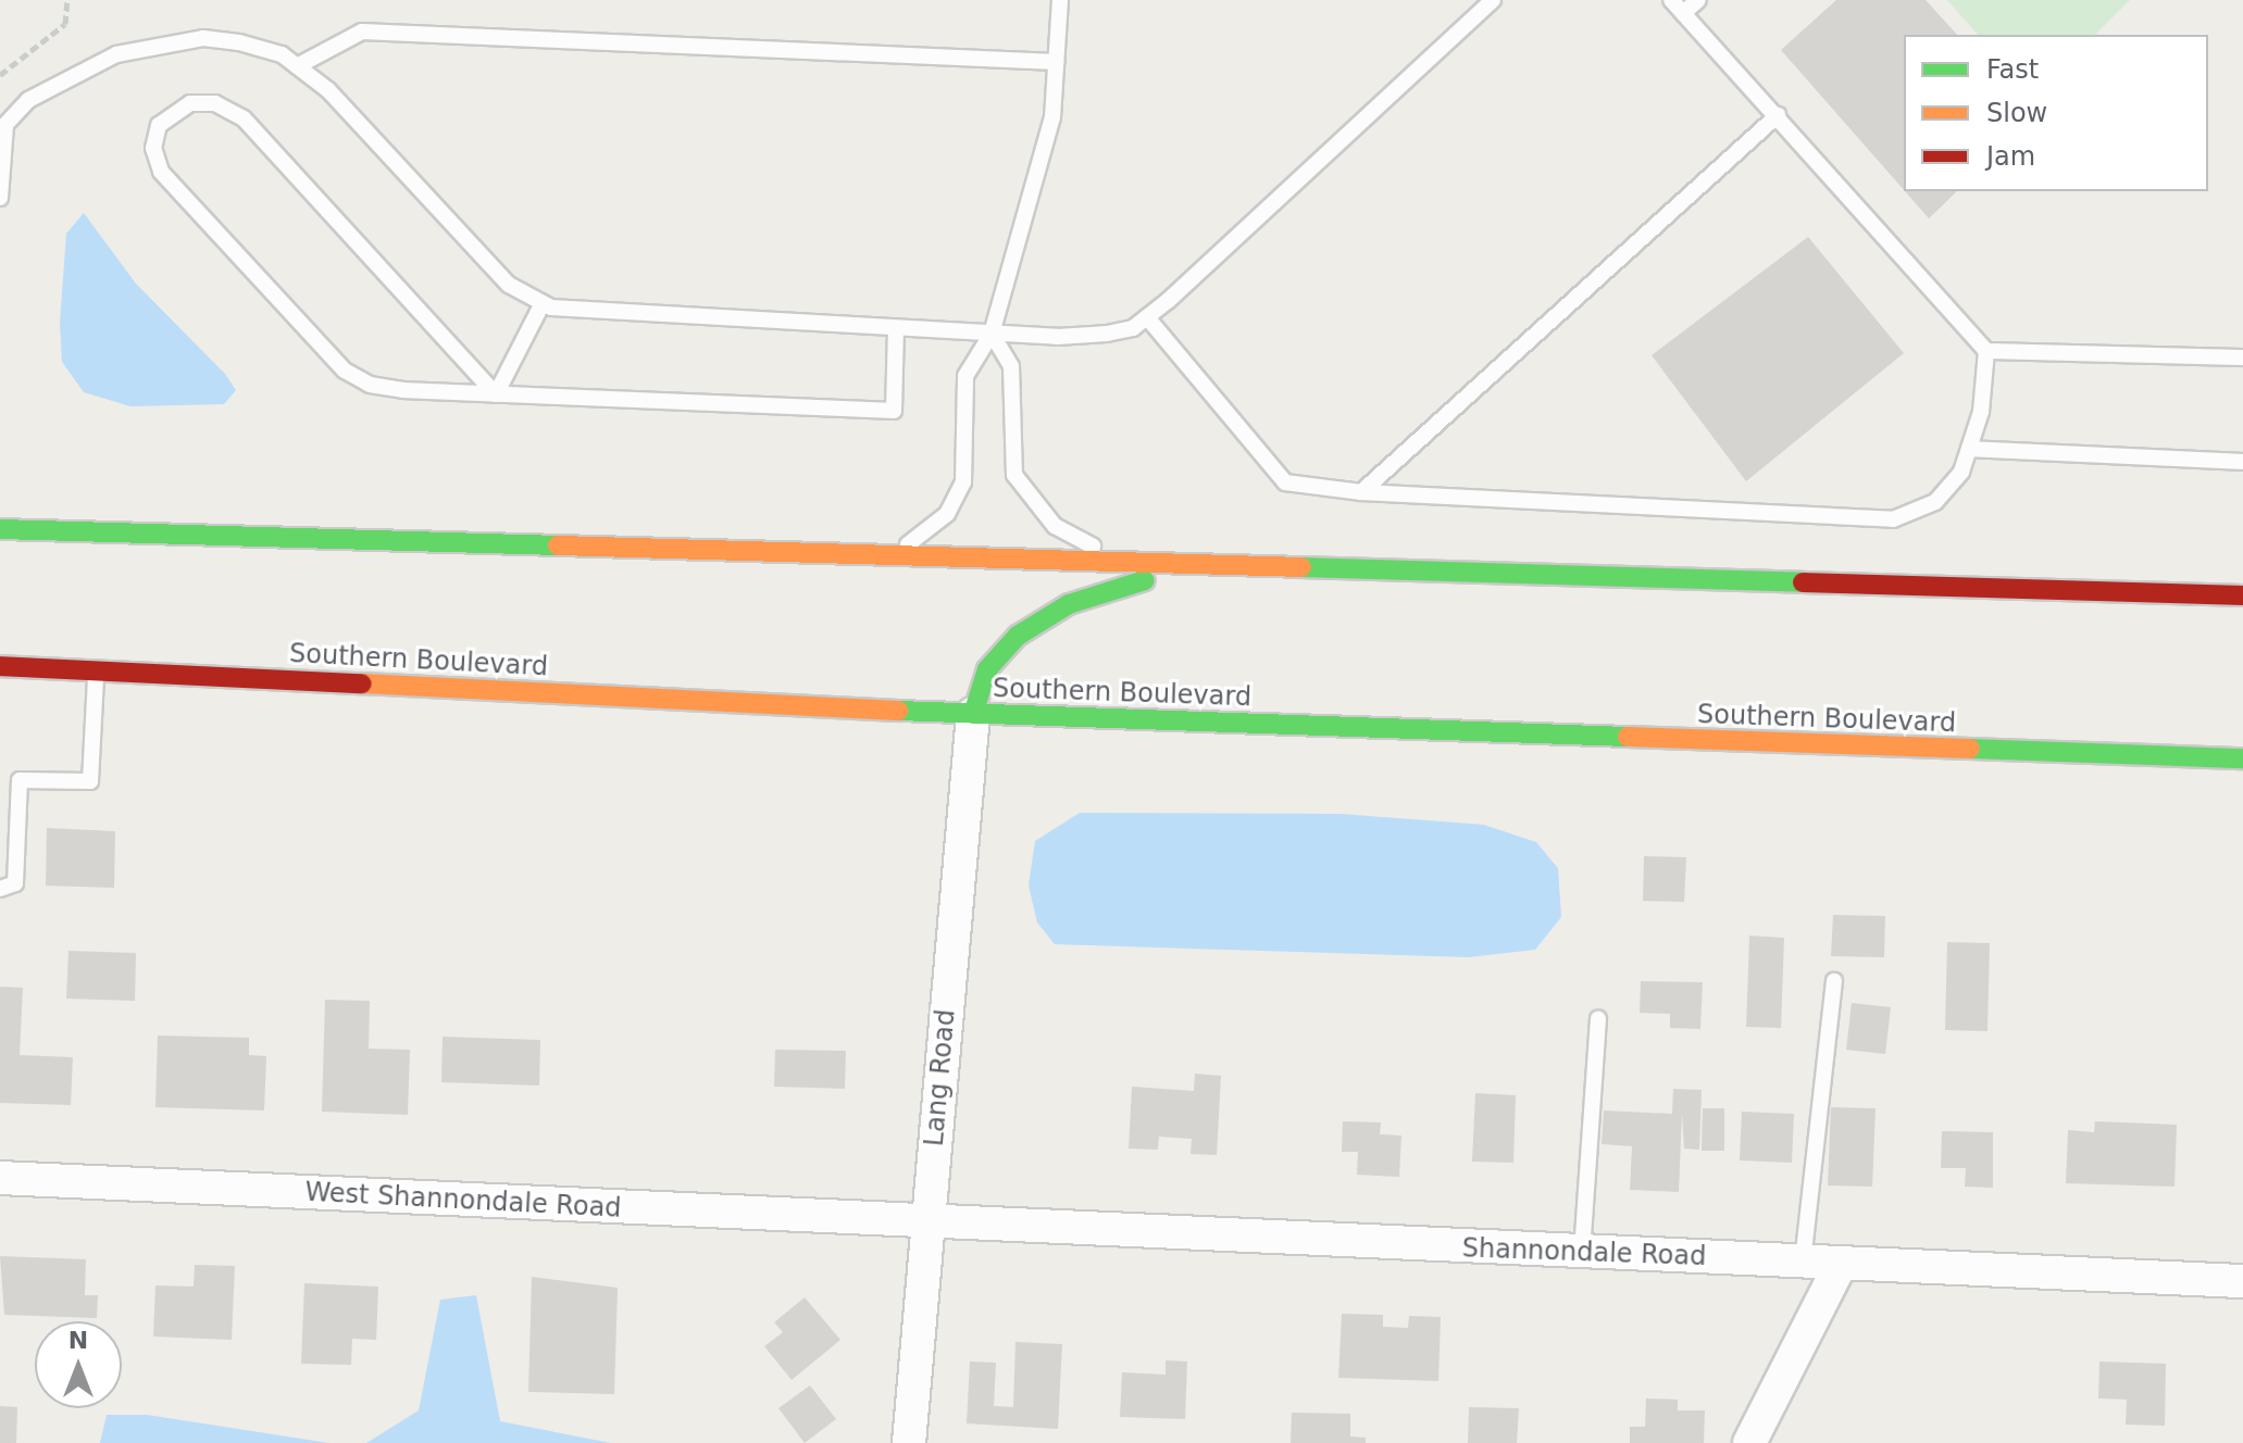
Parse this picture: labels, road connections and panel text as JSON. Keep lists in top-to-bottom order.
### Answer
{
  "streets": {
    "highway": ["Southern Boulevard"],
    "street": ["Lang Road", "West Shannondale Road", "Shannondale Road"]
  },
  "crossings": [
    ["Southern Boulevard", "Lang Road"],
    ["Lang Road", "West Shannondale Road"],
    ["Lang Road", "Shannondale Road"],
    ["West Shannondale Road", "Shannondale Road"]
  ],
  "legend": ["Fast", "Slow", "Jam"],
  "north": "top"
}
